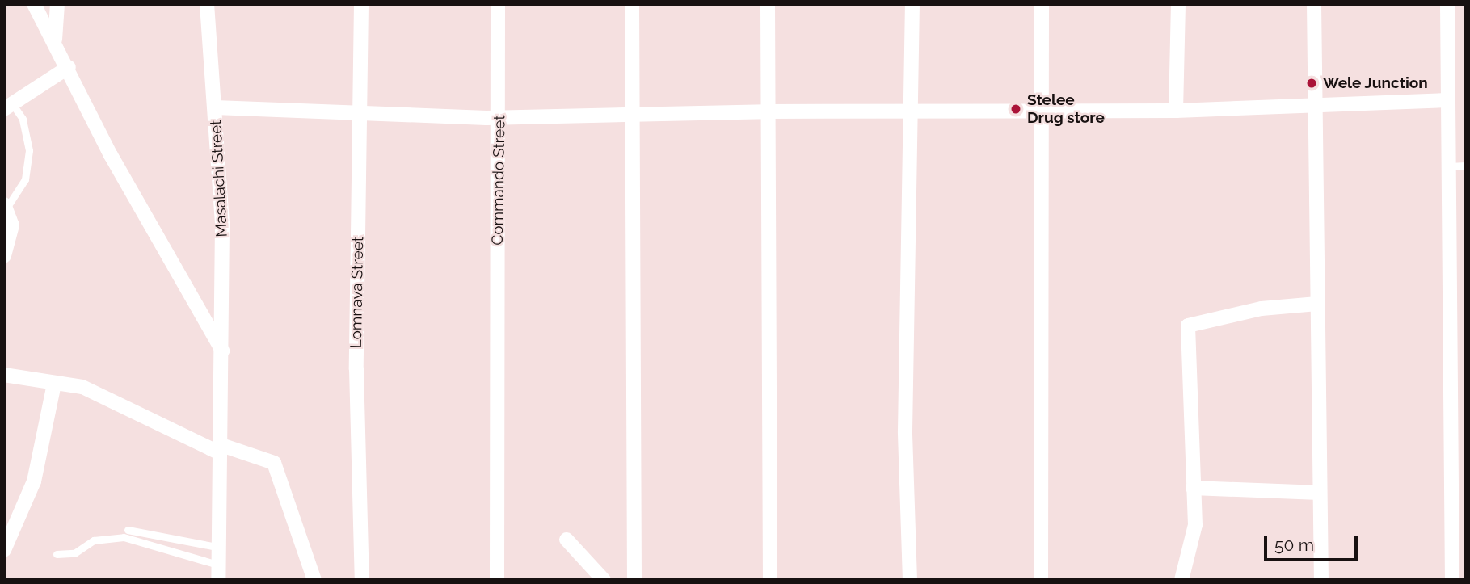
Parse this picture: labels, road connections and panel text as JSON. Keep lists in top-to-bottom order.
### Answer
{
  "streets": {
    "street": ["Masalachi Street", "Commando Street", "Lomnava Street"]
  },
  "places": ["Wele Junction", "Stelee Drug store"],
  "scale_bar": "50 m"
}
